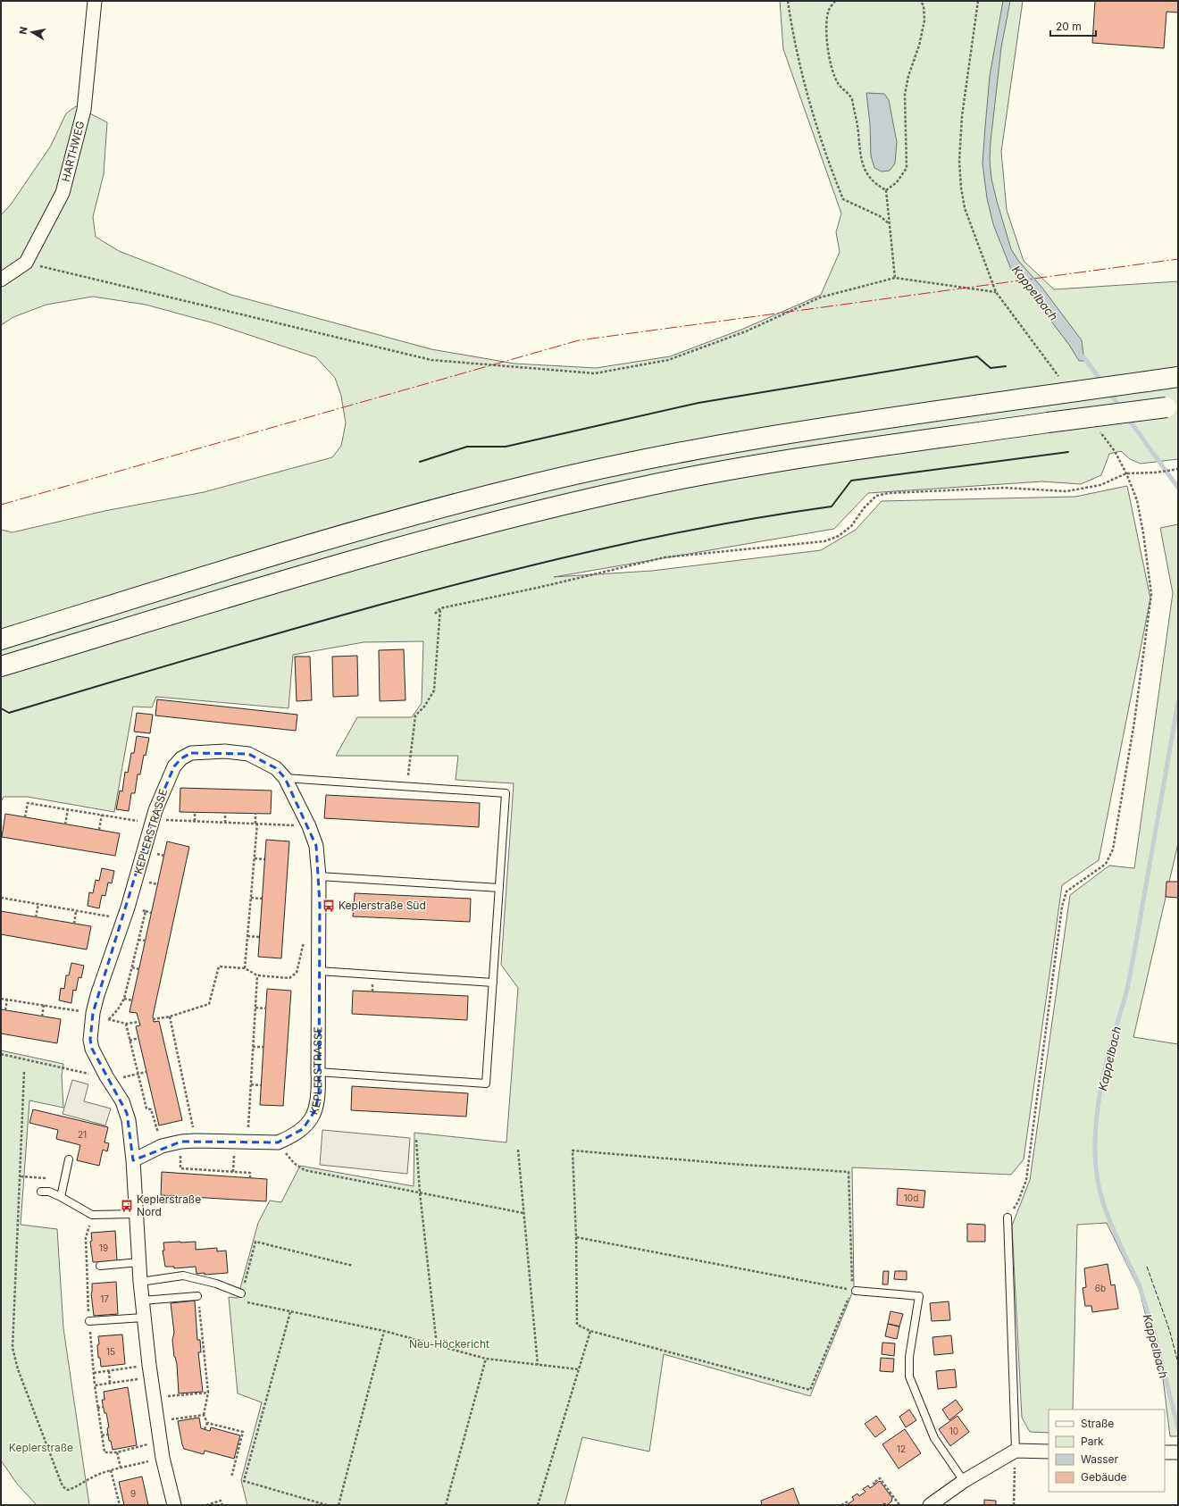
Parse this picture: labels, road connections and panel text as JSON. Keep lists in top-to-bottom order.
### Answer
{
  "streets": {
    "street": ["HARTHWEG", "KEPLERSTRASSE"]
  },
  "water": ["Kappelbach"],
  "parks": ["Neu-Höckericht", "Keplerstraße"],
  "places": {
    "bus stop": ["Keplerstraße Süd", "Keplerstraße Nord"]
  },
  "house_numbers": [
    "21",
    "10d",
    "19",
    "6b",
    "17",
    "15",
    "10",
    "12",
    "9"
  ],
  "legend": [
    "Straße",
    "Park",
    "Wasser",
    "Gebäude"
  ],
  "scale_bar": "20 m",
  "north": "left"
}
